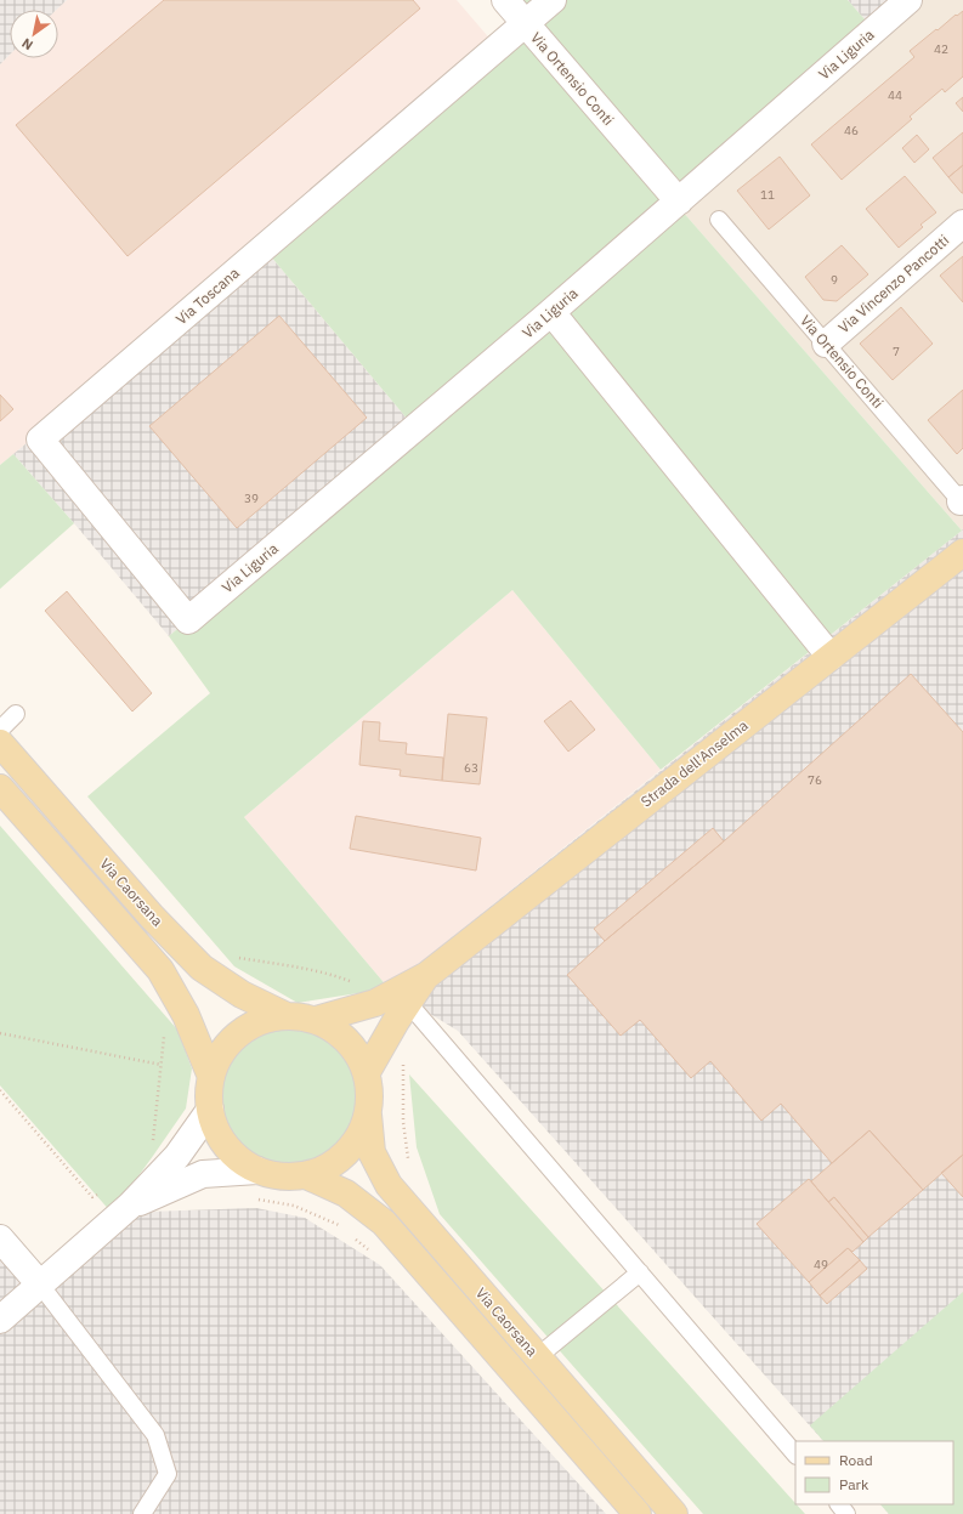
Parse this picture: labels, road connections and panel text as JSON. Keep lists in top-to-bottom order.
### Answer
{
  "streets": {
    "main road": ["Strada dell'Anselma", "Via Caorsana"],
    "street": [
      "Via Liguria",
      "Via Ortensio Conti",
      "Via Vincenzo Pancotti",
      "Via Toscana"
    ]
  },
  "crossings": [
    ["Via Liguria", "Via Ortensio Conti"],
    ["Via Liguria", "Via Toscana"],
    ["Via Ortensio Conti", "Via Vincenzo Pancotti"],
    ["Via Ortensio Conti", "Via Toscana"],
    ["Strada dell'Anselma", "Via Caorsana"]
  ],
  "house_numbers": [
    "42",
    "44",
    "46",
    "11",
    "9",
    "7",
    "39",
    "63",
    "76",
    "49"
  ],
  "legend": ["Road", "Park"],
  "north": "bottom left"
}
